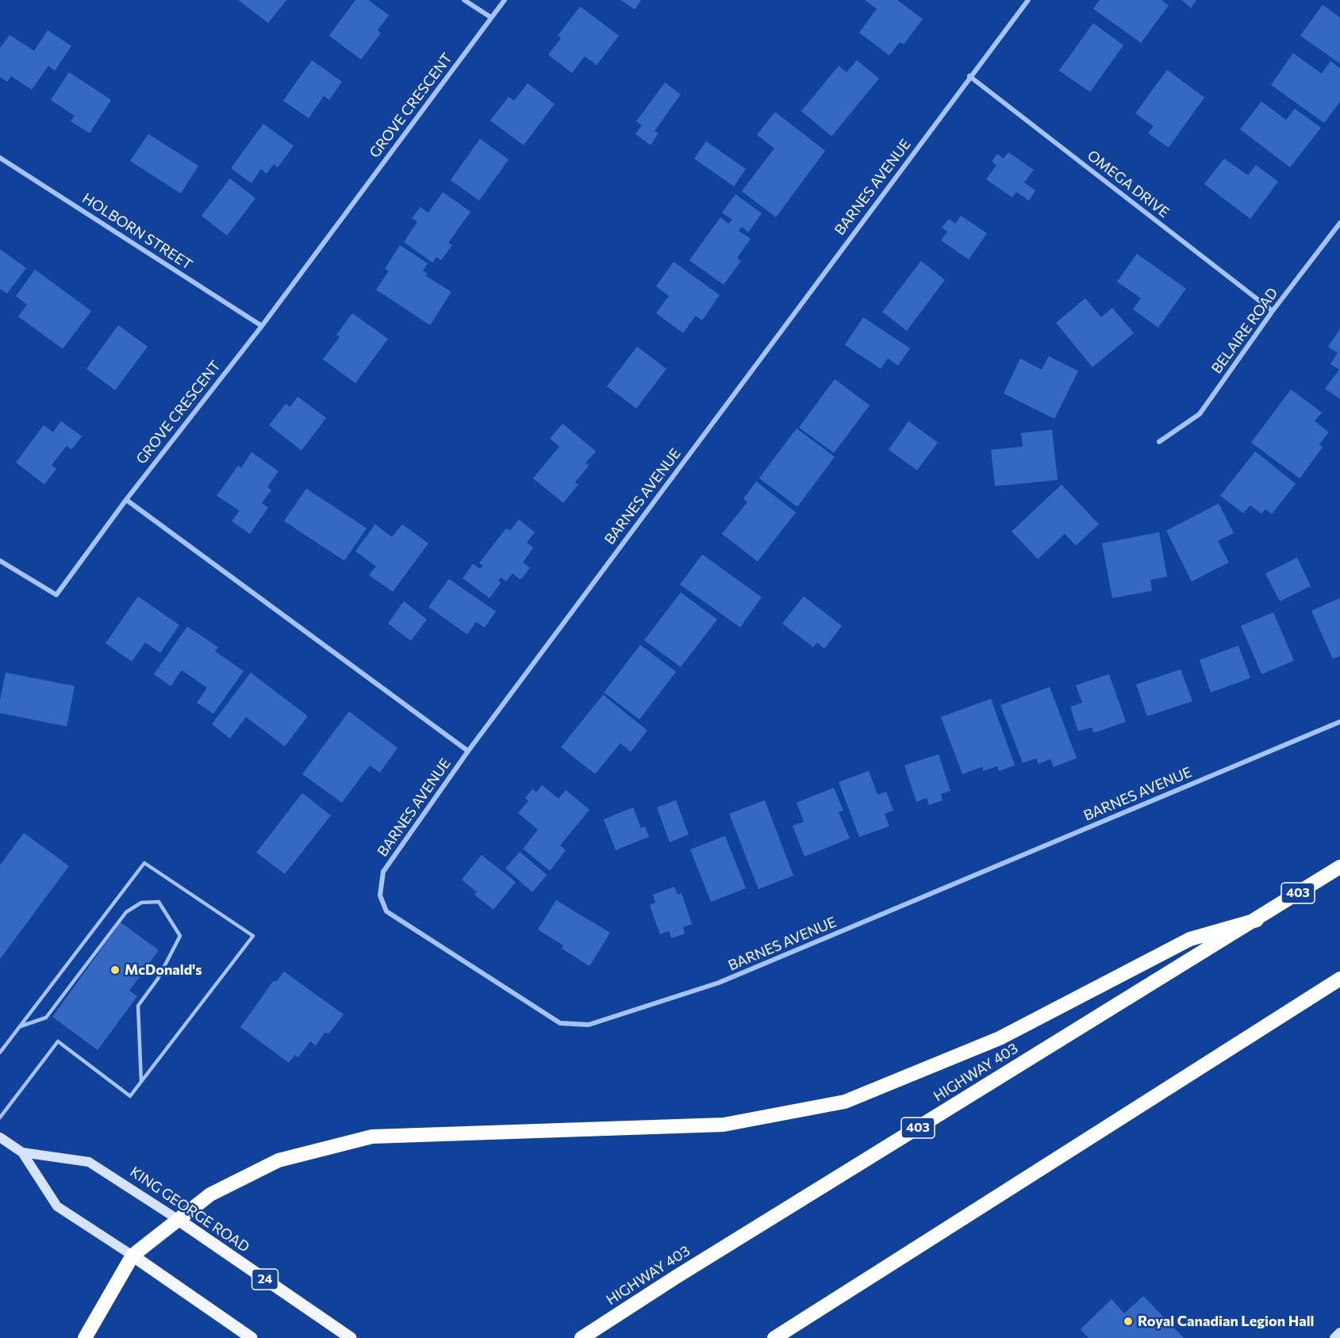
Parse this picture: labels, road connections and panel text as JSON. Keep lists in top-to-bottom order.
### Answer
{
  "streets": {
    "highway": ["403", "HIGHWAY 403"],
    "main road": ["KING GEORGE ROAD", "24"],
    "street": [
      "GROVE CRESCENT",
      "OMEGA DRIVE",
      "BARNES AVENUE",
      "HOLBORN STREET",
      "BELAIRE ROAD"
    ]
  },
  "crossings": [
    ["GROVE CRESCENT", "HOLBORN STREET"],
    ["OMEGA DRIVE", "BARNES AVENUE"],
    ["OMEGA DRIVE", "BELAIRE ROAD"]
  ],
  "places": ["McDonald's", "Royal Canadian Legion Hall"]
}
